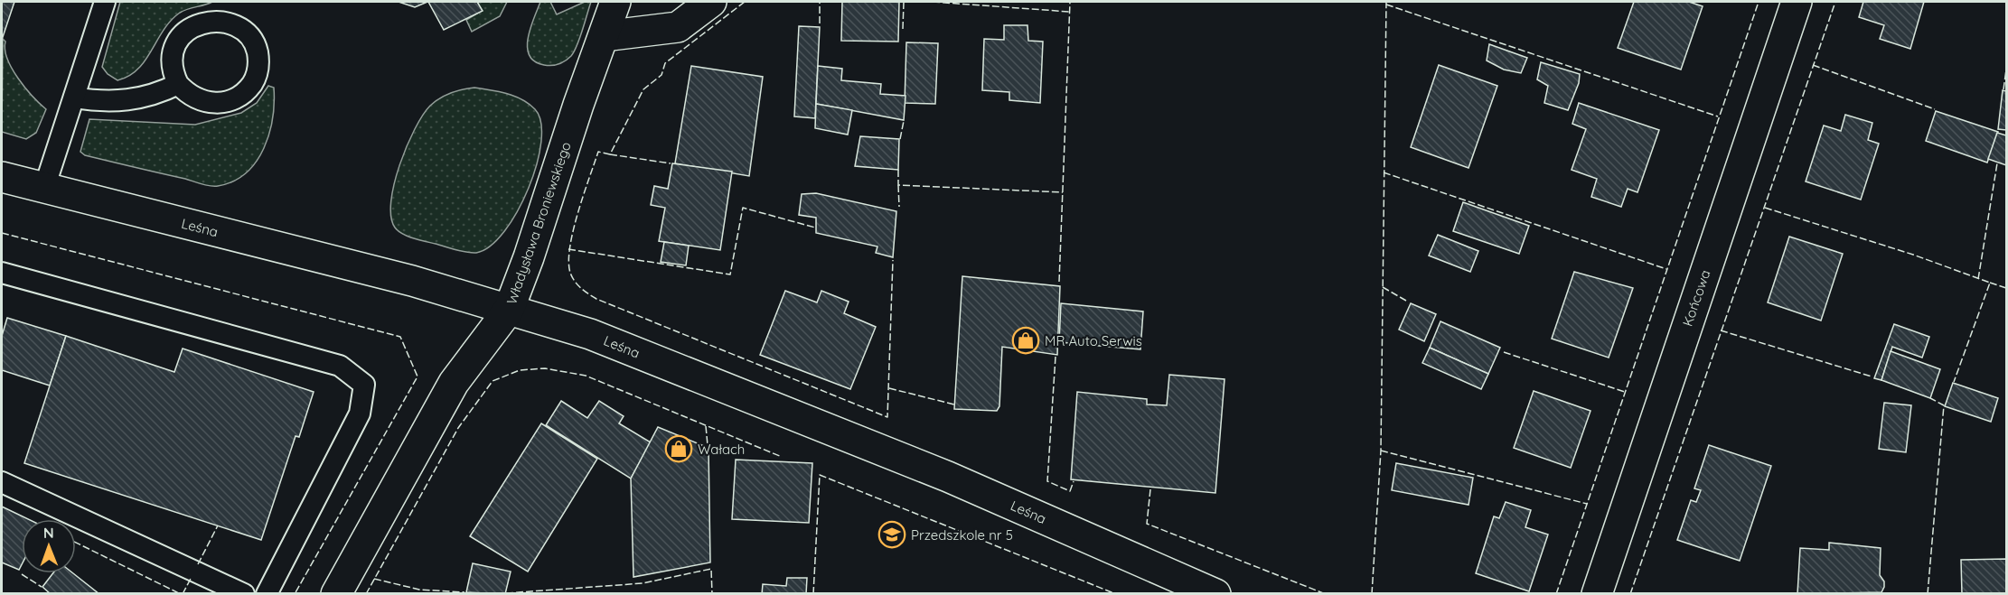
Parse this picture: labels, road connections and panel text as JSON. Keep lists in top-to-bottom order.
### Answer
{
  "streets": {
    "street": ["Władysława Broniewskiego", "Leśna", "Końcowa"]
  },
  "crossings": [
    ["Władysława Broniewskiego", "Leśna"]
  ],
  "places": {
    "shop": ["MR Auto Serwis", "Wałach"],
    "school or university": ["Przedszkole nr 5"]
  },
  "north": "top"
}
